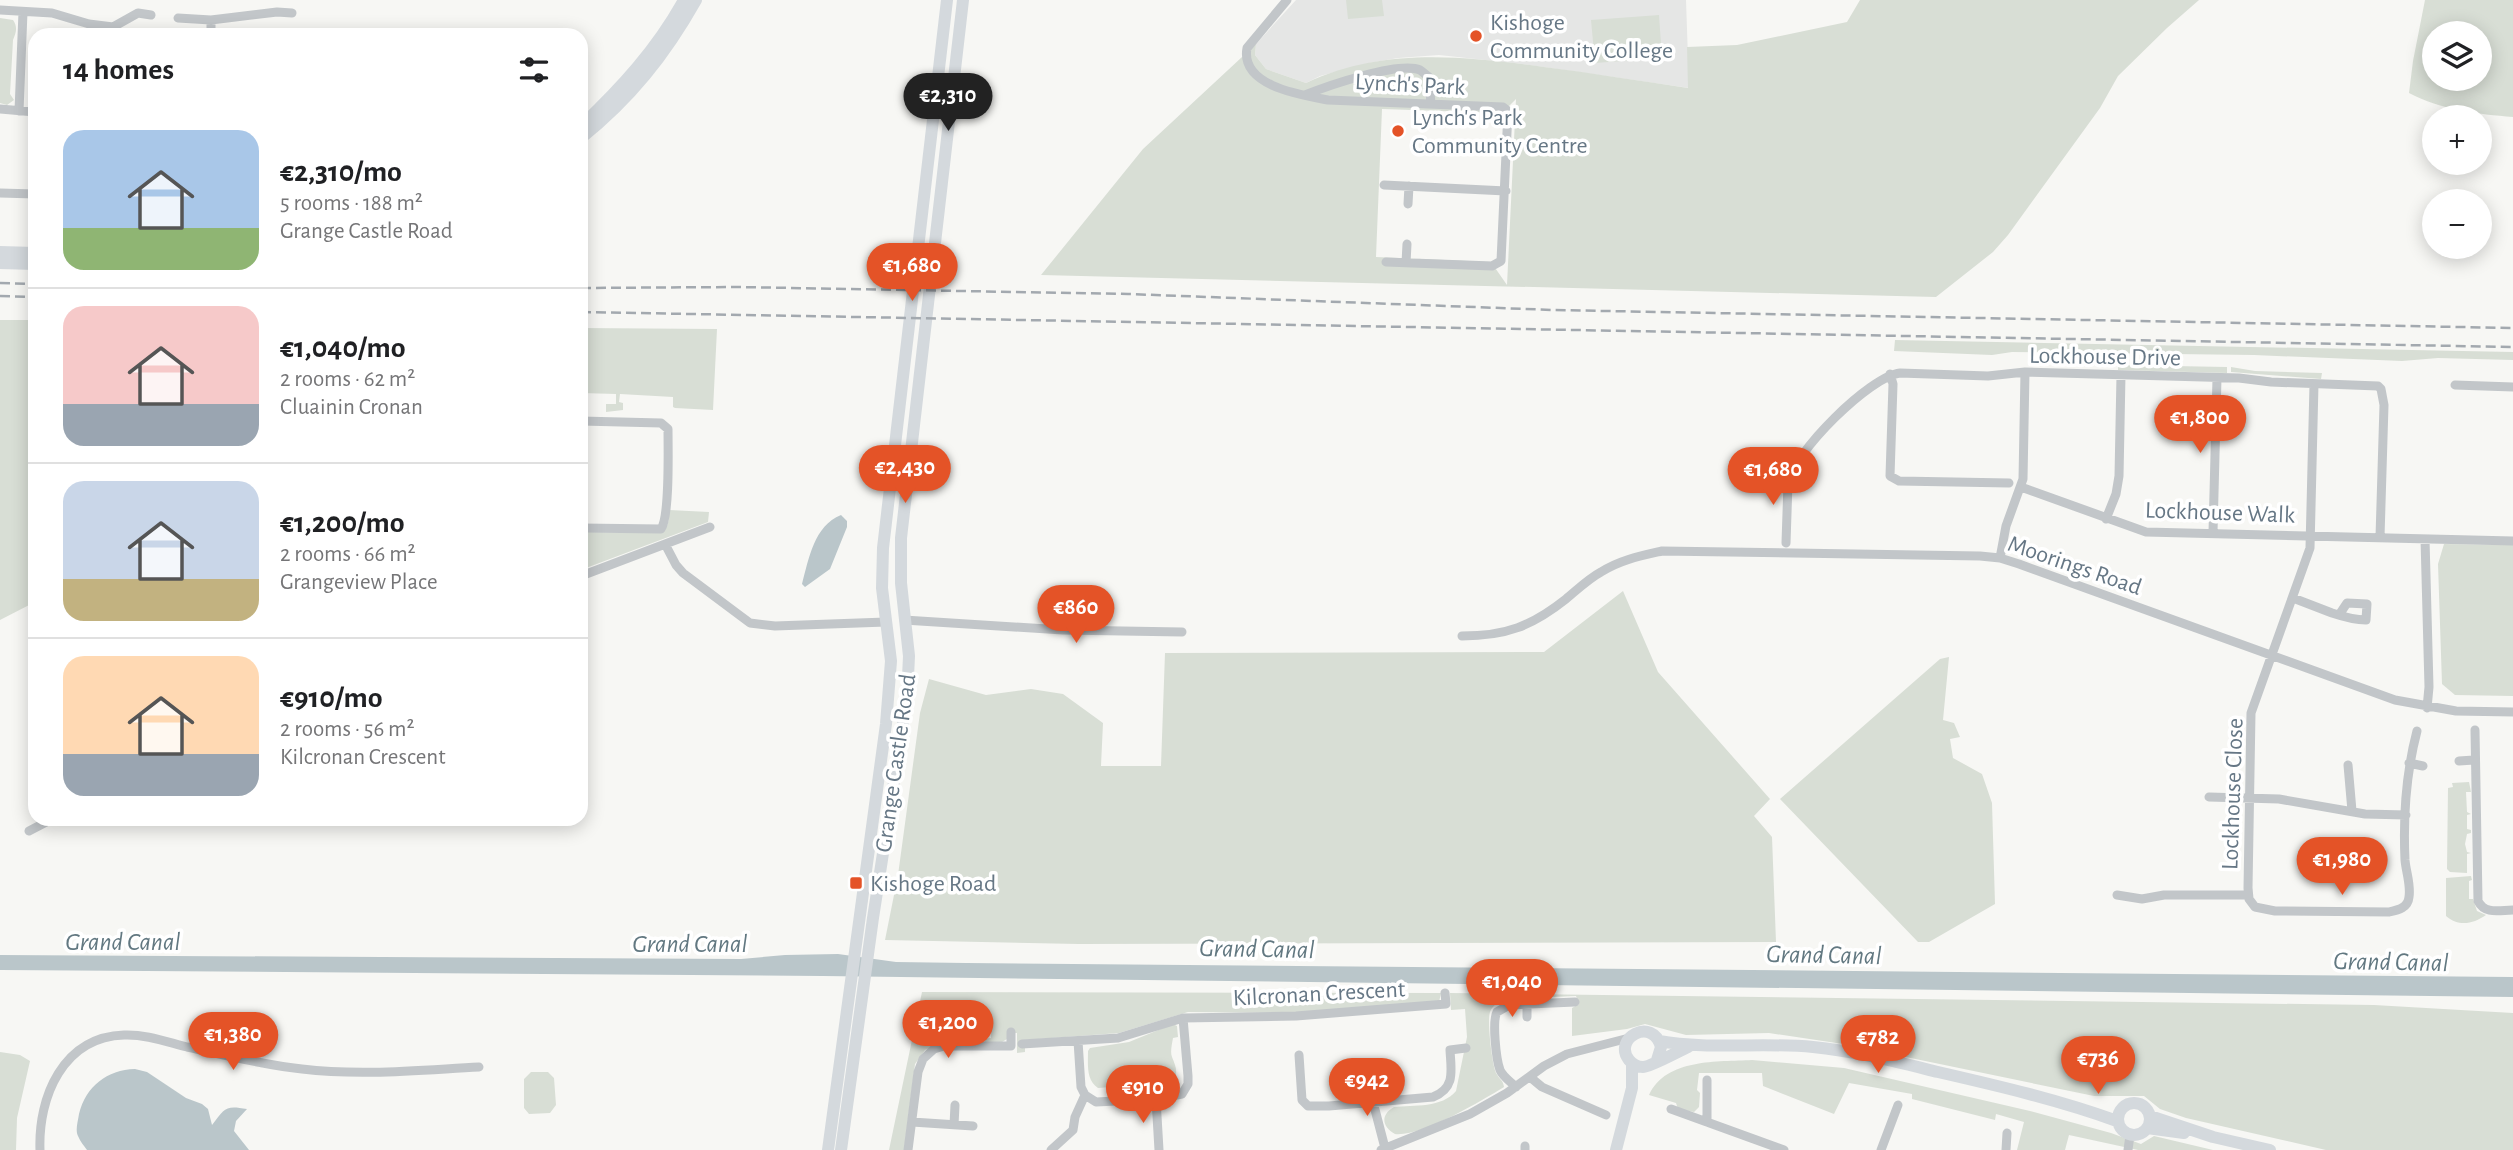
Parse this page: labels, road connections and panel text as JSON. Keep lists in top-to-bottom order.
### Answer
{
  "streets": {
    "main road": ["Grange Castle Road"],
    "street": [
      "Lynch's Park",
      "Lockhouse Drive",
      "Lockhouse Walk",
      "Moorings Road",
      "Lockhouse Close",
      "Kilcronan Crescent"
    ]
  },
  "crossings": [
    ["Lockhouse Drive", "Lockhouse Walk"],
    ["Lockhouse Drive", "Lockhouse Close"],
    ["Lockhouse Walk", "Lockhouse Close"],
    ["Moorings Road", "Lockhouse Close"]
  ],
  "water": ["Grand Canal"],
  "places": {
    "other": ["Kishoge Community College", "Lynch's Park Community Centre"],
    "transit": ["Kishoge Road"]
  },
  "page": {
    "map_buttons": ["+", "−"],
    "heading": "14 homes",
    "price": [
      "€2,310",
      "€1,680",
      "€1,800",
      "€2,430",
      "€1,680",
      "€860",
      "€1,980",
      "€1,040",
      "€1,200",
      "€1,380",
      "€782",
      "€736",
      "€942",
      "€910"
    ],
    "list": [
      {
        "name": "€2,310/mo",
        "note": "5 rooms · 188 m² · Grange Castle Road"
      },
      {
        "name": "€1,040/mo",
        "note": "2 rooms · 62 m² · Cluainin Cronan"
      },
      {
        "name": "€1,200/mo",
        "note": "2 rooms · 66 m² · Grangeview Place"
      },
      {
        "name": "€910/mo",
        "note": "2 rooms · 56 m² · Kilcronan Crescent"
      }
    ]
  }
}
